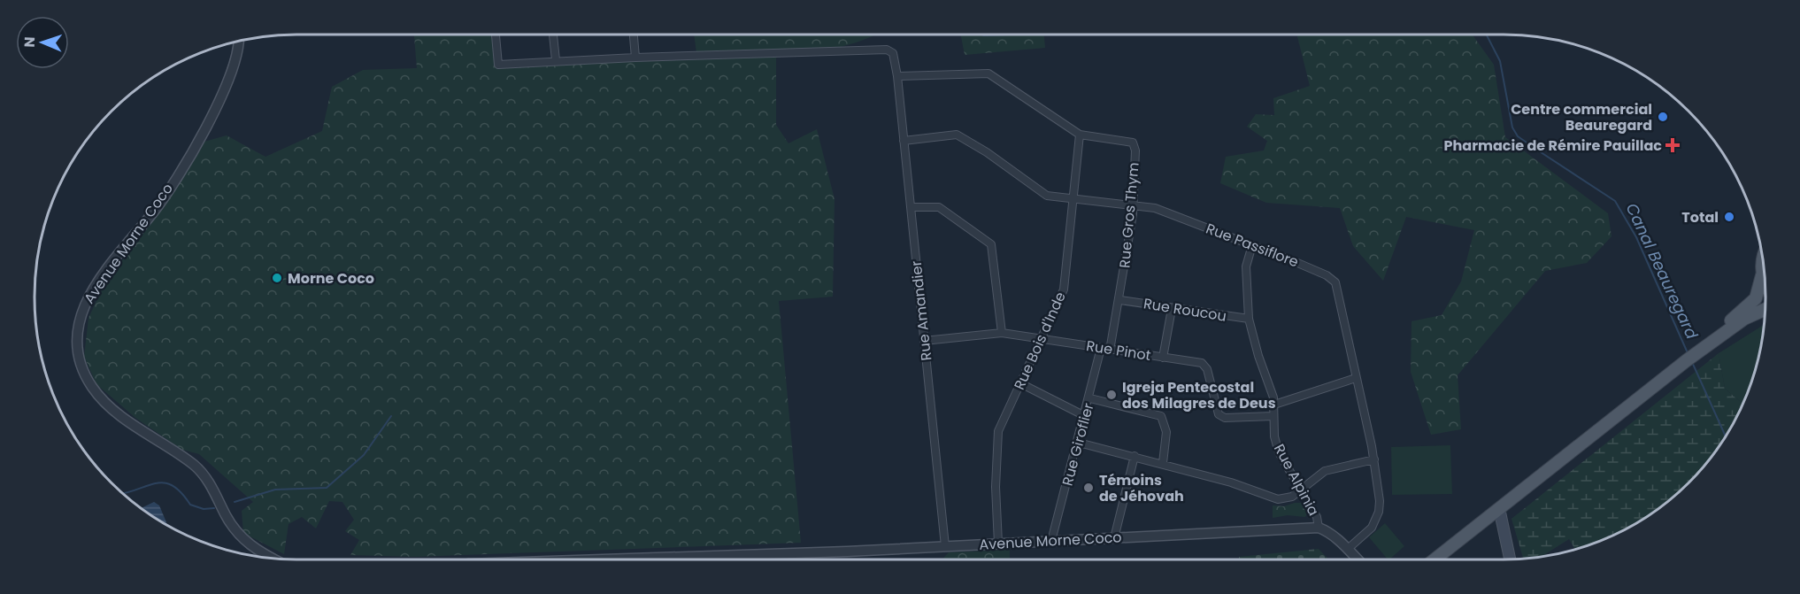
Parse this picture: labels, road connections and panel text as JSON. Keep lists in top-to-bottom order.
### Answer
{
  "streets": {
    "street": [
      "Rue Gros Thym",
      "Avenue Morne Coco",
      "Rue Passiflore",
      "Rue Roucou",
      "Rue Amandier",
      "Rue Bois d'Inde",
      "Rue Pinot",
      "Rue Giroflier",
      "Rue Alpinia"
    ]
  },
  "crossings": [
    ["Rue Gros Thym", "Rue Passiflore"],
    ["Rue Gros Thym", "Rue Roucou"],
    ["Rue Gros Thym", "Rue Amandier"],
    ["Rue Gros Thym", "Rue Bois d'Inde"],
    ["Rue Gros Thym", "Rue Pinot"],
    ["Avenue Morne Coco", "Rue Amandier"],
    ["Avenue Morne Coco", "Rue Bois d'Inde"],
    ["Avenue Morne Coco", "Rue Giroflier"],
    ["Avenue Morne Coco", "Rue Alpinia"],
    ["Rue Passiflore", "Rue Amandier"],
    ["Rue Passiflore", "Rue Bois d'Inde"],
    ["Rue Passiflore", "Rue Alpinia"],
    ["Rue Roucou", "Rue Alpinia"],
    ["Rue Amandier", "Rue Pinot"],
    ["Rue Bois d'Inde", "Rue Pinot"],
    ["Rue Pinot", "Rue Giroflier"],
    ["Rue Pinot", "Rue Alpinia"]
  ],
  "water": ["Canal Beauregard"],
  "places": {
    "other": [
      "Centre commercial Beauregard",
      "Total",
      "Morne Coco",
      "Igreja Pentecostal dos Milagres de Deus",
      "Témoins de Jéhovah"
    ],
    "health": ["Pharmacie de Rémire Pauillac"]
  },
  "north": "left"
}
